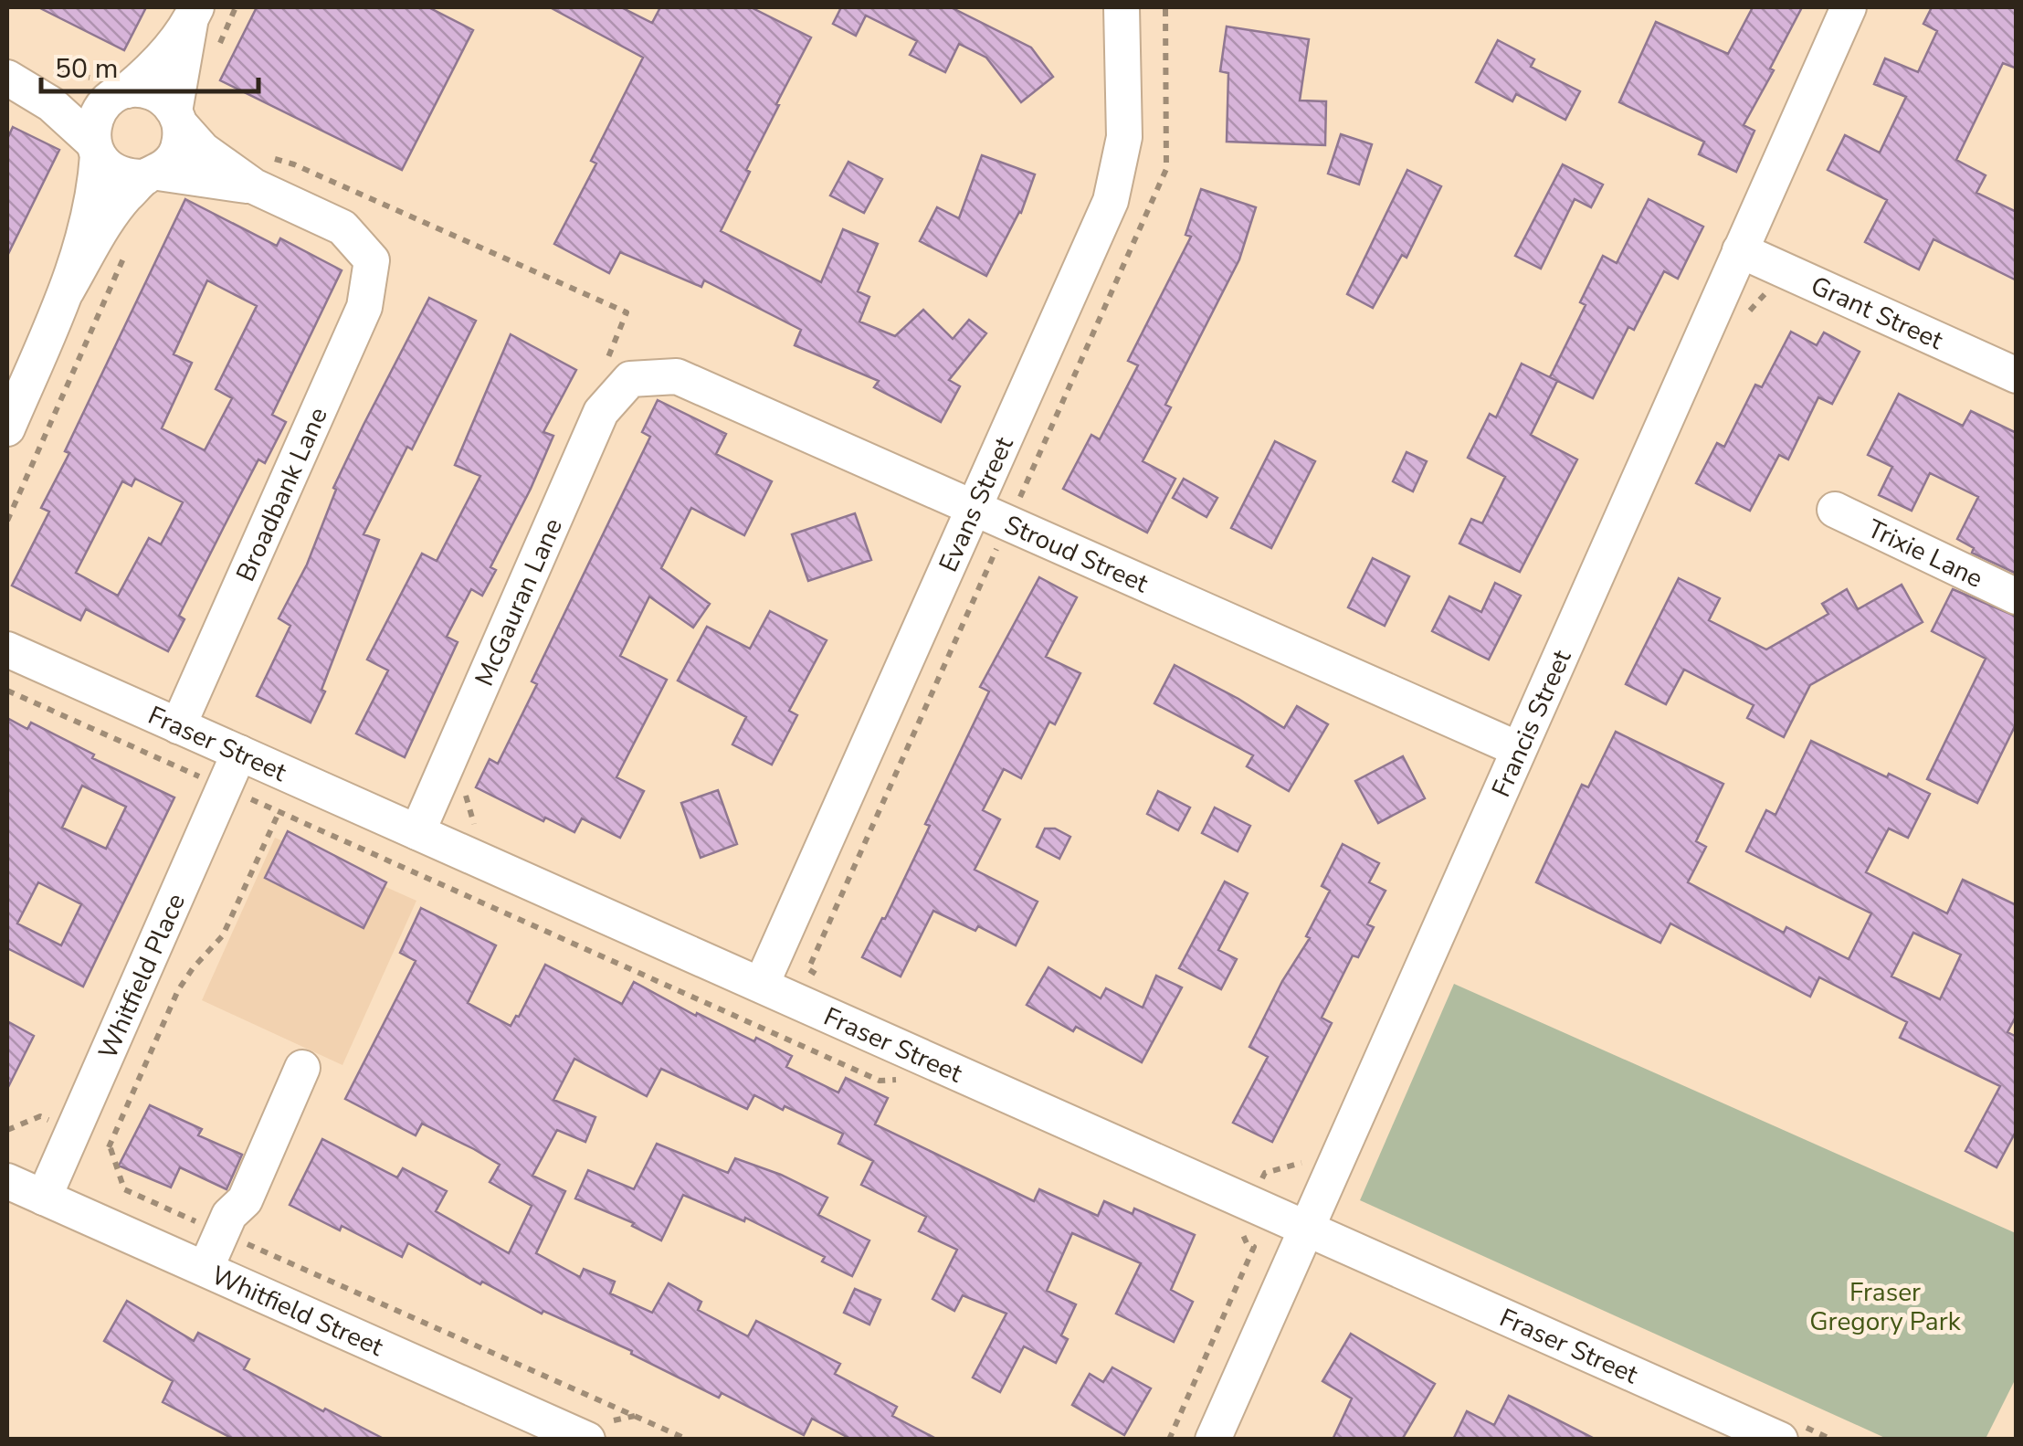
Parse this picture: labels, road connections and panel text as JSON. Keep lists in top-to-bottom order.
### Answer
{
  "streets": {
    "street": [
      "Grant Street",
      "Broadbank Lane",
      "Evans Street",
      "Stroud Street",
      "Trixie Lane",
      "McGauran Lane",
      "Francis Street",
      "Fraser Street",
      "Whitfield Place",
      "Whitfield Street"
    ]
  },
  "crossings": [
    ["Grant Street", "Francis Street"],
    ["Broadbank Lane", "Fraser Street"],
    ["Evans Street", "Stroud Street"],
    ["Evans Street", "Fraser Street"],
    ["Stroud Street", "McGauran Lane"],
    ["Stroud Street", "Francis Street"],
    ["McGauran Lane", "Fraser Street"],
    ["Francis Street", "Fraser Street"],
    ["Fraser Street", "Whitfield Place"],
    ["Whitfield Place", "Whitfield Street"]
  ],
  "parks": ["Fraser Gregory Park"],
  "scale_bar": "50 m"
}
